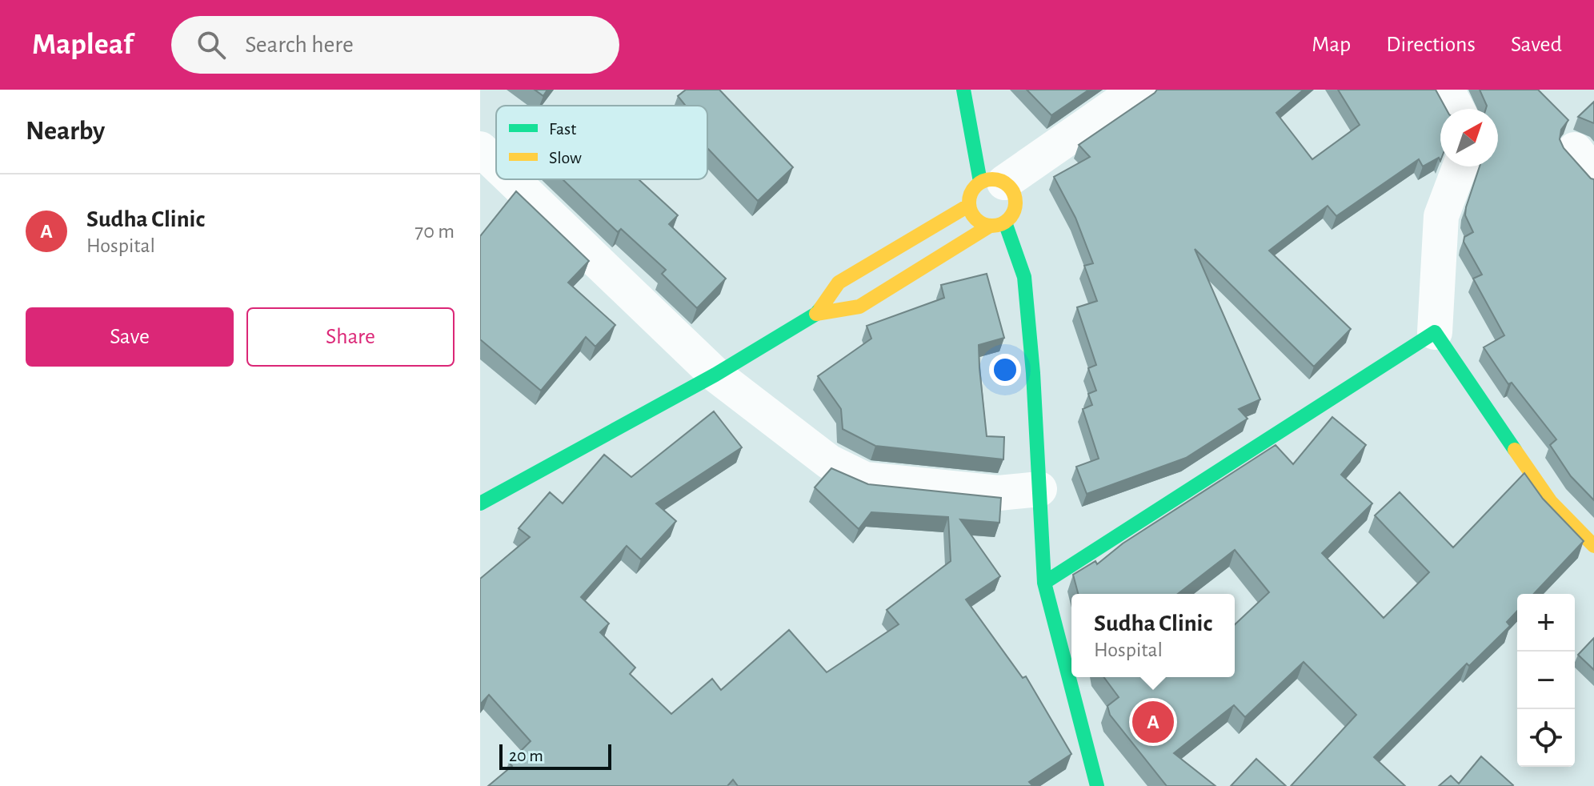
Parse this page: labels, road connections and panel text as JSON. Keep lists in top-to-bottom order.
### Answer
{
  "legend": ["Fast", "Slow"],
  "scale_bar": "20 m",
  "north": "top right",
  "page": {
    "header": "Mapleaf",
    "search": "Search here",
    "nav": ["Map", "Directions", "Saved"],
    "heading": "Nearby",
    "list": [
      {
        "mark": "A",
        "name": "Sudha Clinic",
        "note": "Hospital",
        "value": "70 m"
      }
    ],
    "buttons": ["Save", "Share"],
    "map_buttons": ["+", "−"],
    "popup": ["Sudha Clinic", "Hospital"],
    "pins": "A",
    "scale": "20 m"
  }
}
